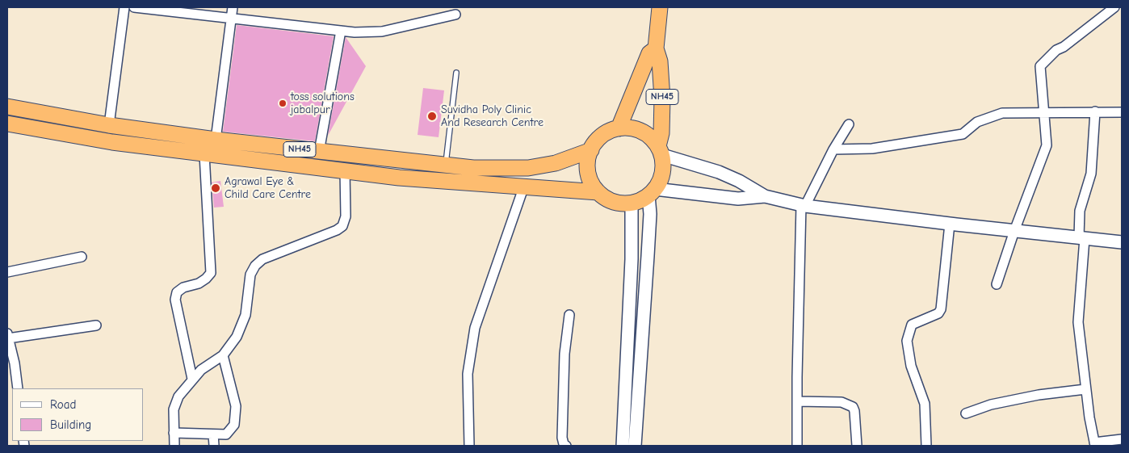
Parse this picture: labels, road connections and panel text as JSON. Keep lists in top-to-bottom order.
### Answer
{
  "streets": {
    "highway": ["NH45"]
  },
  "places": ["toss solutions jabalpur", "Suvidha Poly Clinic And Research Centre", "Agrawal Eye & Child Care Centre"],
  "legend": ["Road", "Building"]
}
